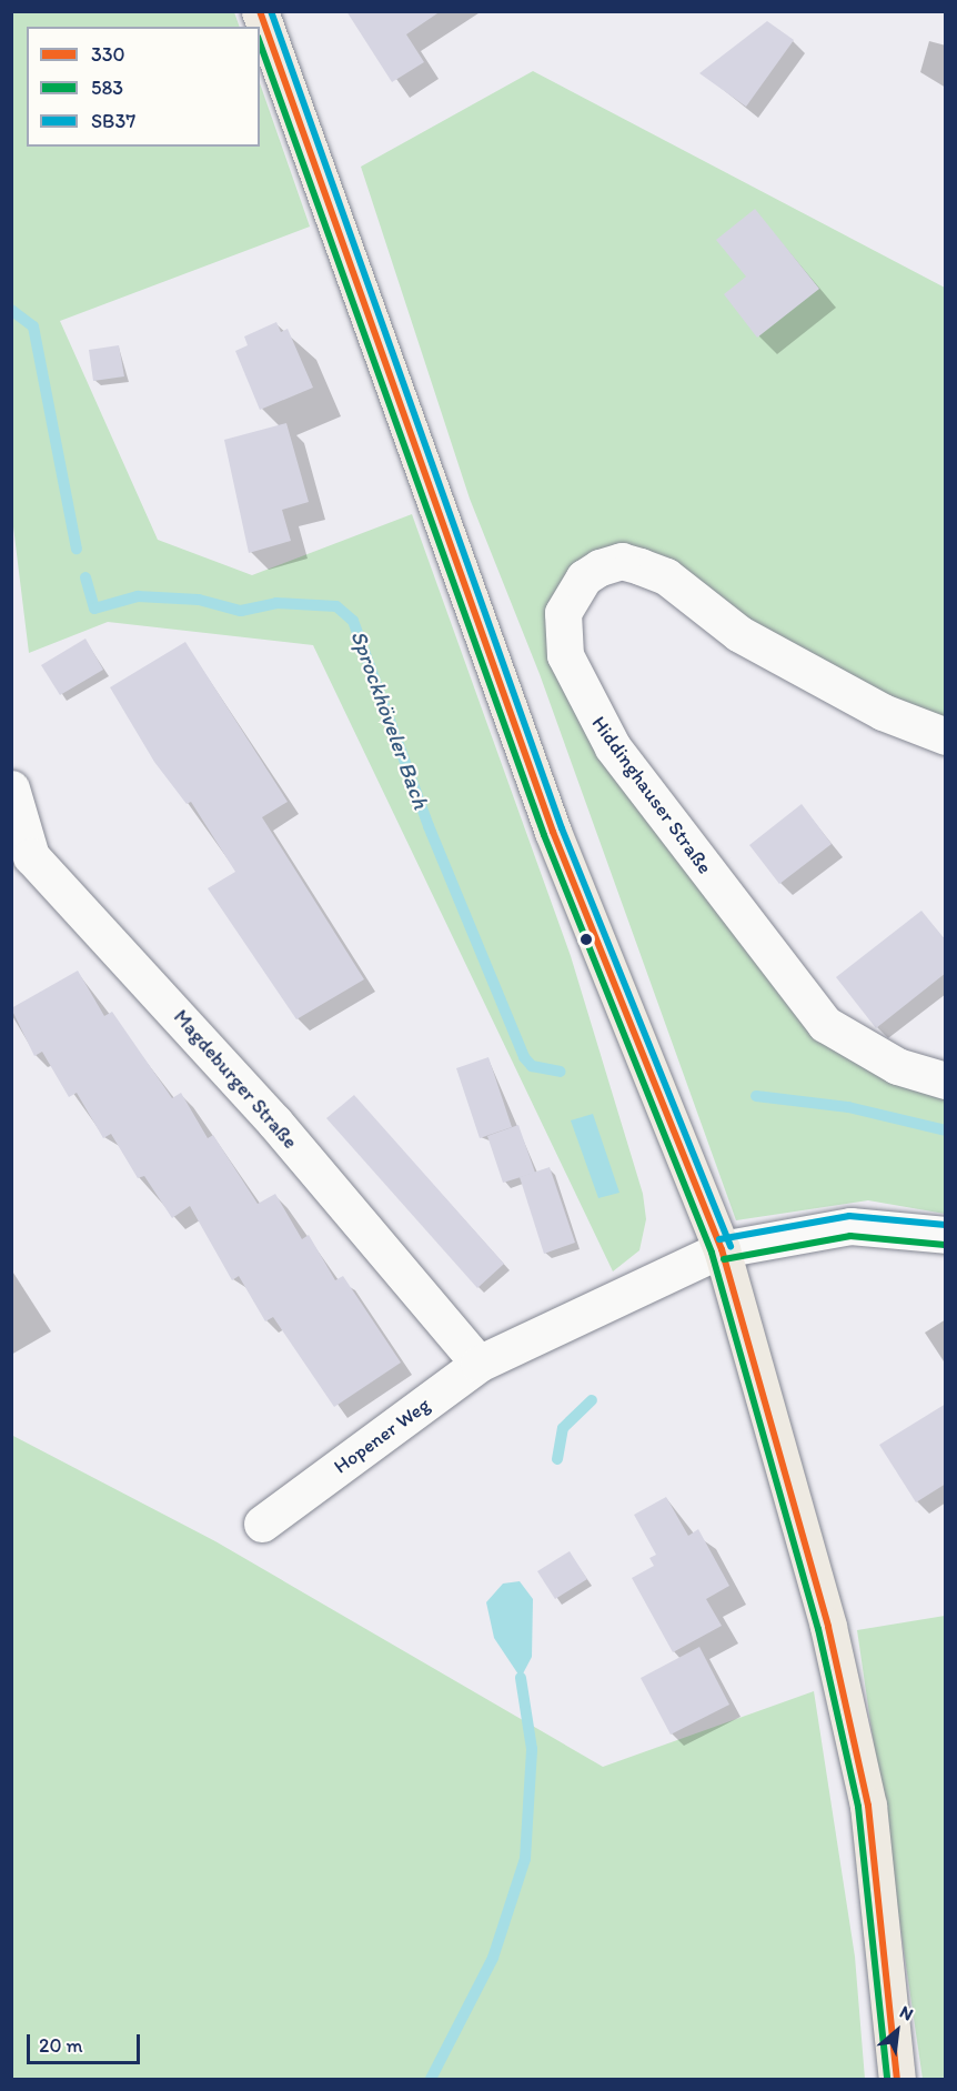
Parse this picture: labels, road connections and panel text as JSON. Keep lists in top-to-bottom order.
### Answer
{
  "streets": {
    "street": ["Hiddinghauser Straße", "Magdeburger Straße", "Hopener Weg"]
  },
  "crossings": [
    ["Magdeburger Straße", "Hopener Weg"]
  ],
  "water": ["Sprockhöveler Bach"],
  "lines": ["transit line 330", "transit line SB37", "transit line 583"],
  "legend": ["330", "583", "SB37"],
  "scale_bar": "20 m",
  "north": "top right"
}
